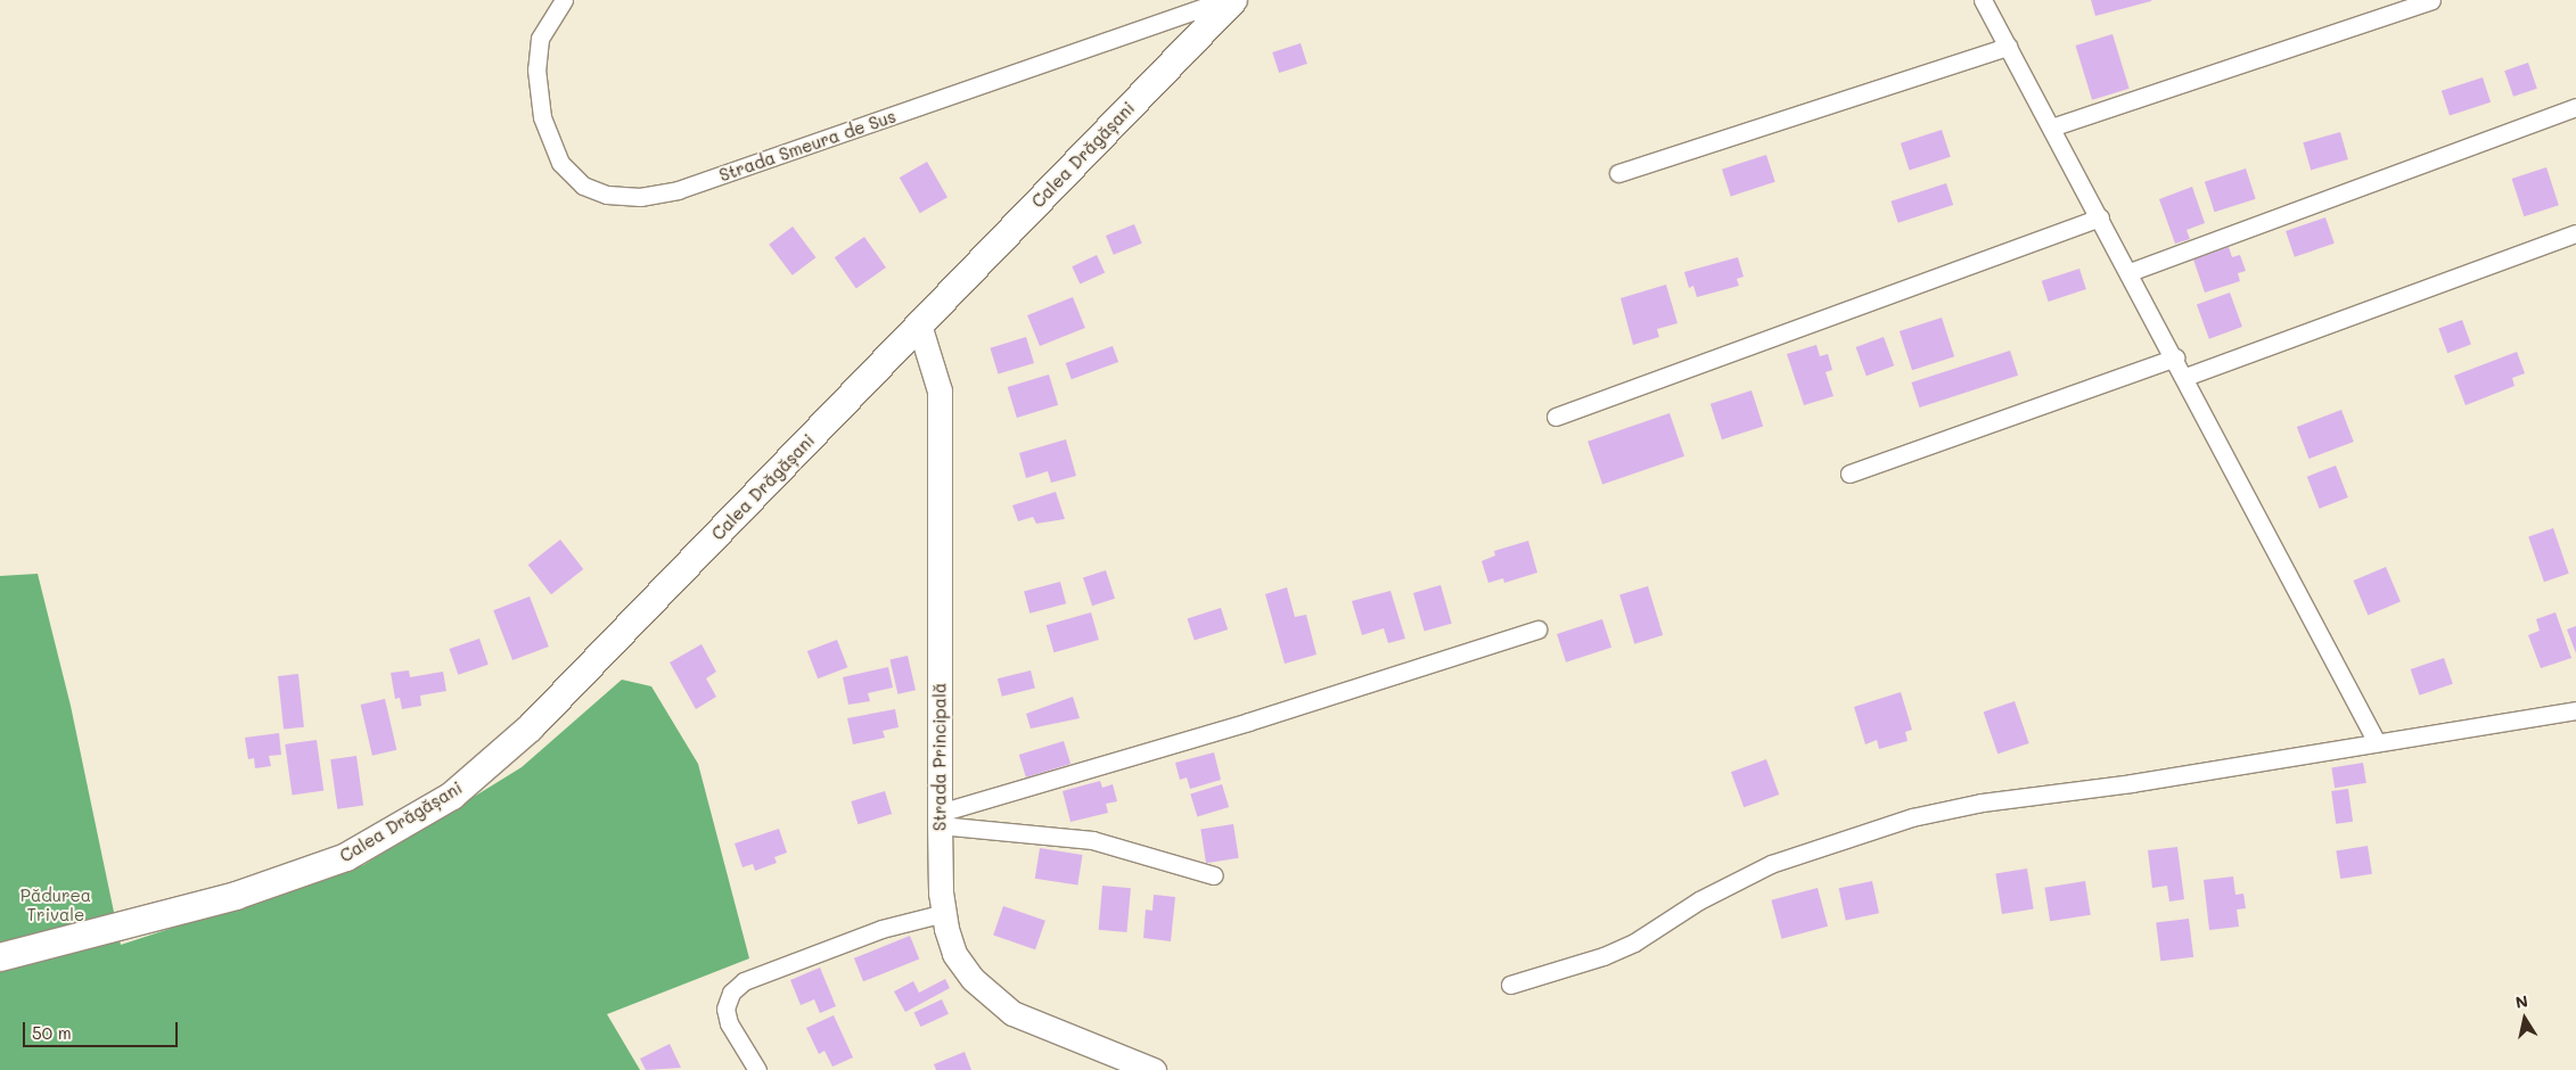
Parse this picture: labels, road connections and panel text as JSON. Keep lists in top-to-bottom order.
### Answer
{
  "streets": {
    "main road": ["Calea Drăgășani"],
    "street": ["Strada Smeura de Sus", "Strada Principală"]
  },
  "crossings": [
    ["Calea Drăgășani", "Strada Principală"]
  ],
  "parks": ["Pădurea Trivale"],
  "scale_bar": "50 m",
  "north": "top"
}
